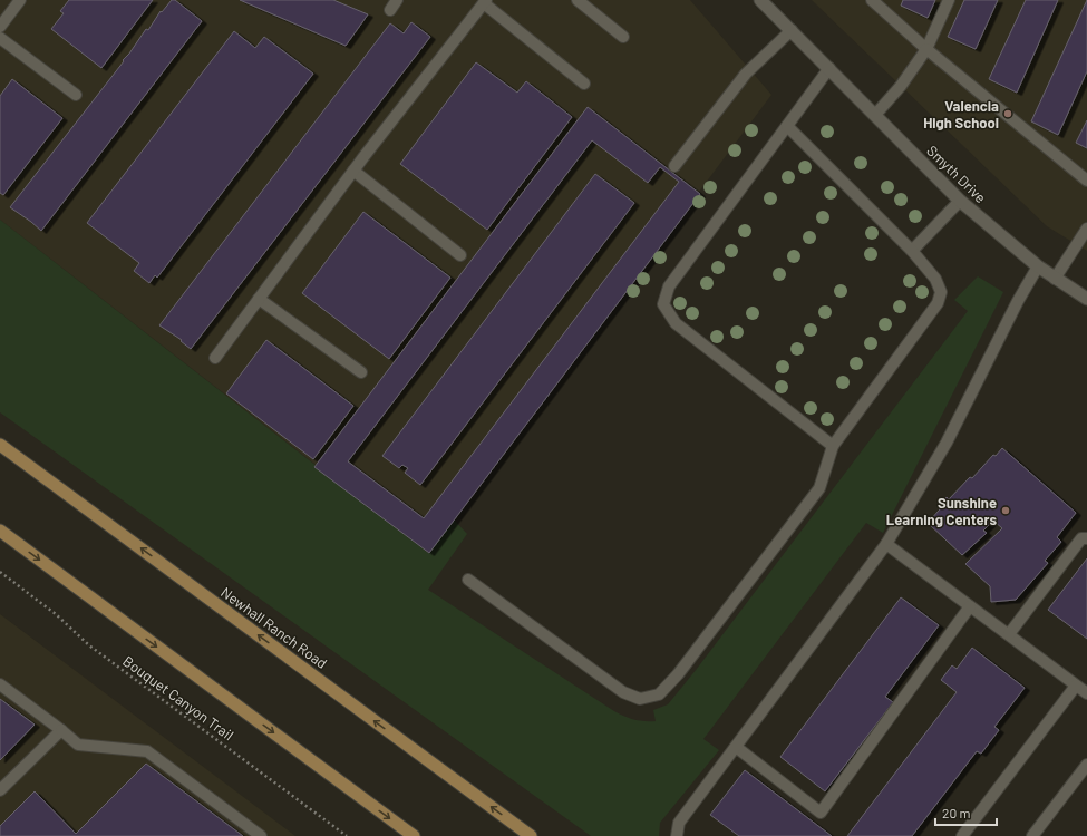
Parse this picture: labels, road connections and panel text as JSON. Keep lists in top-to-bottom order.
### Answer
{
  "streets": {
    "main road": ["Newhall Ranch Road"],
    "street": ["Smyth Drive"],
    "path": ["Bouquet Canyon Trail"]
  },
  "places": ["Valencia High School", "Sunshine Learning Centers"],
  "scale_bar": "20 m"
}
